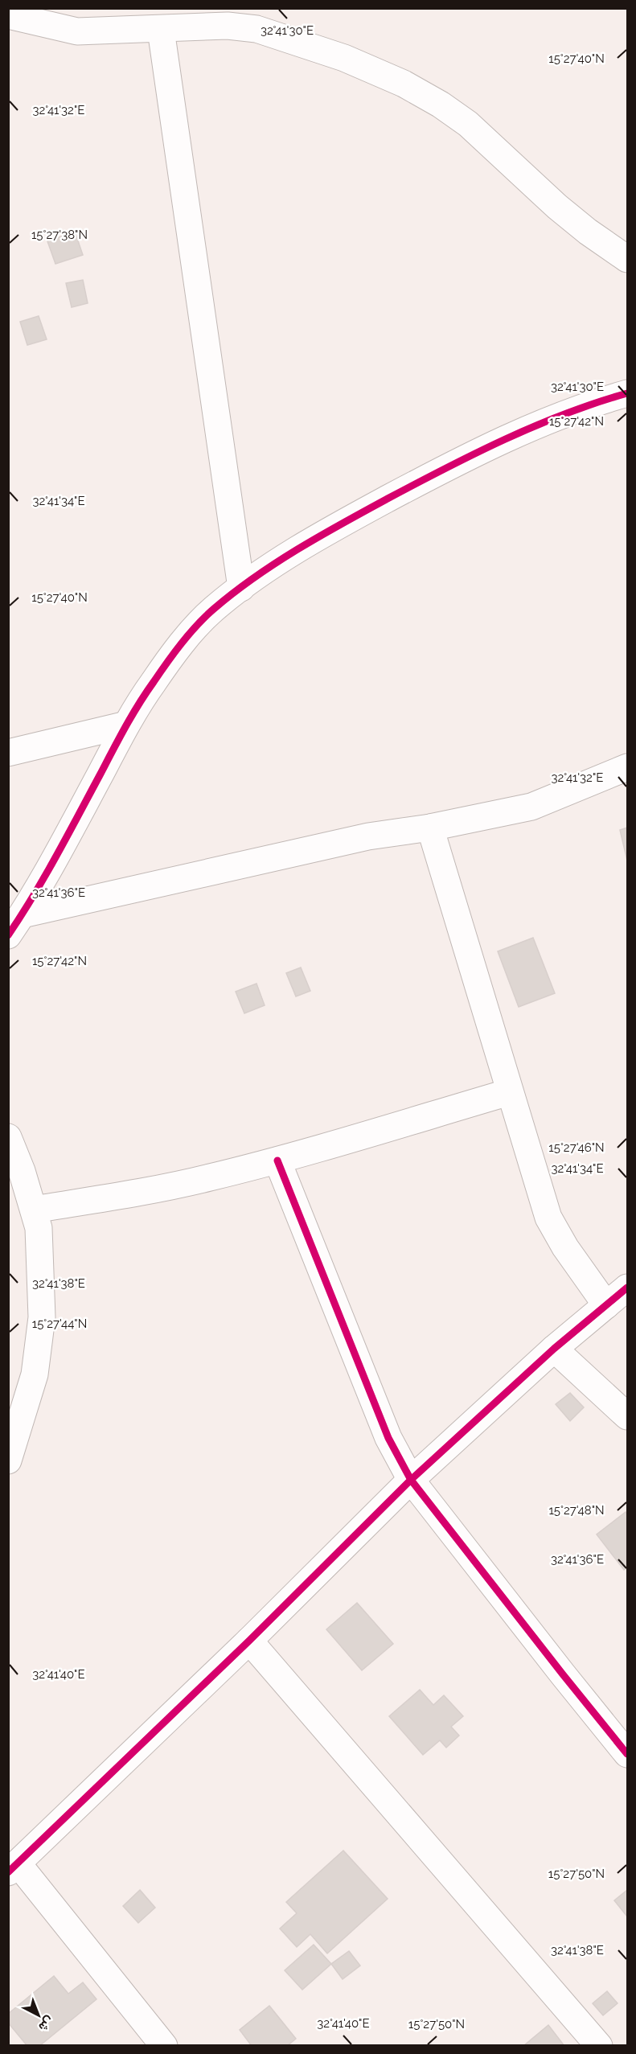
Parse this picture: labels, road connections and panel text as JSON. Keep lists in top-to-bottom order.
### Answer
{
  "north": "bottom right",
  "coordinates": [
    "32°41'30\"E",
    "15°27'40\"N",
    "32°41'32\"E",
    "15°27'38\"N",
    "15°27'42\"N",
    "32°41'34\"E",
    "32°41'36\"E",
    "15°27'46\"N",
    "32°41'38\"E",
    "15°27'44\"N",
    "15°27'48\"N",
    "32°41'40\"E",
    "15°27'50\"N"
  ]
}
